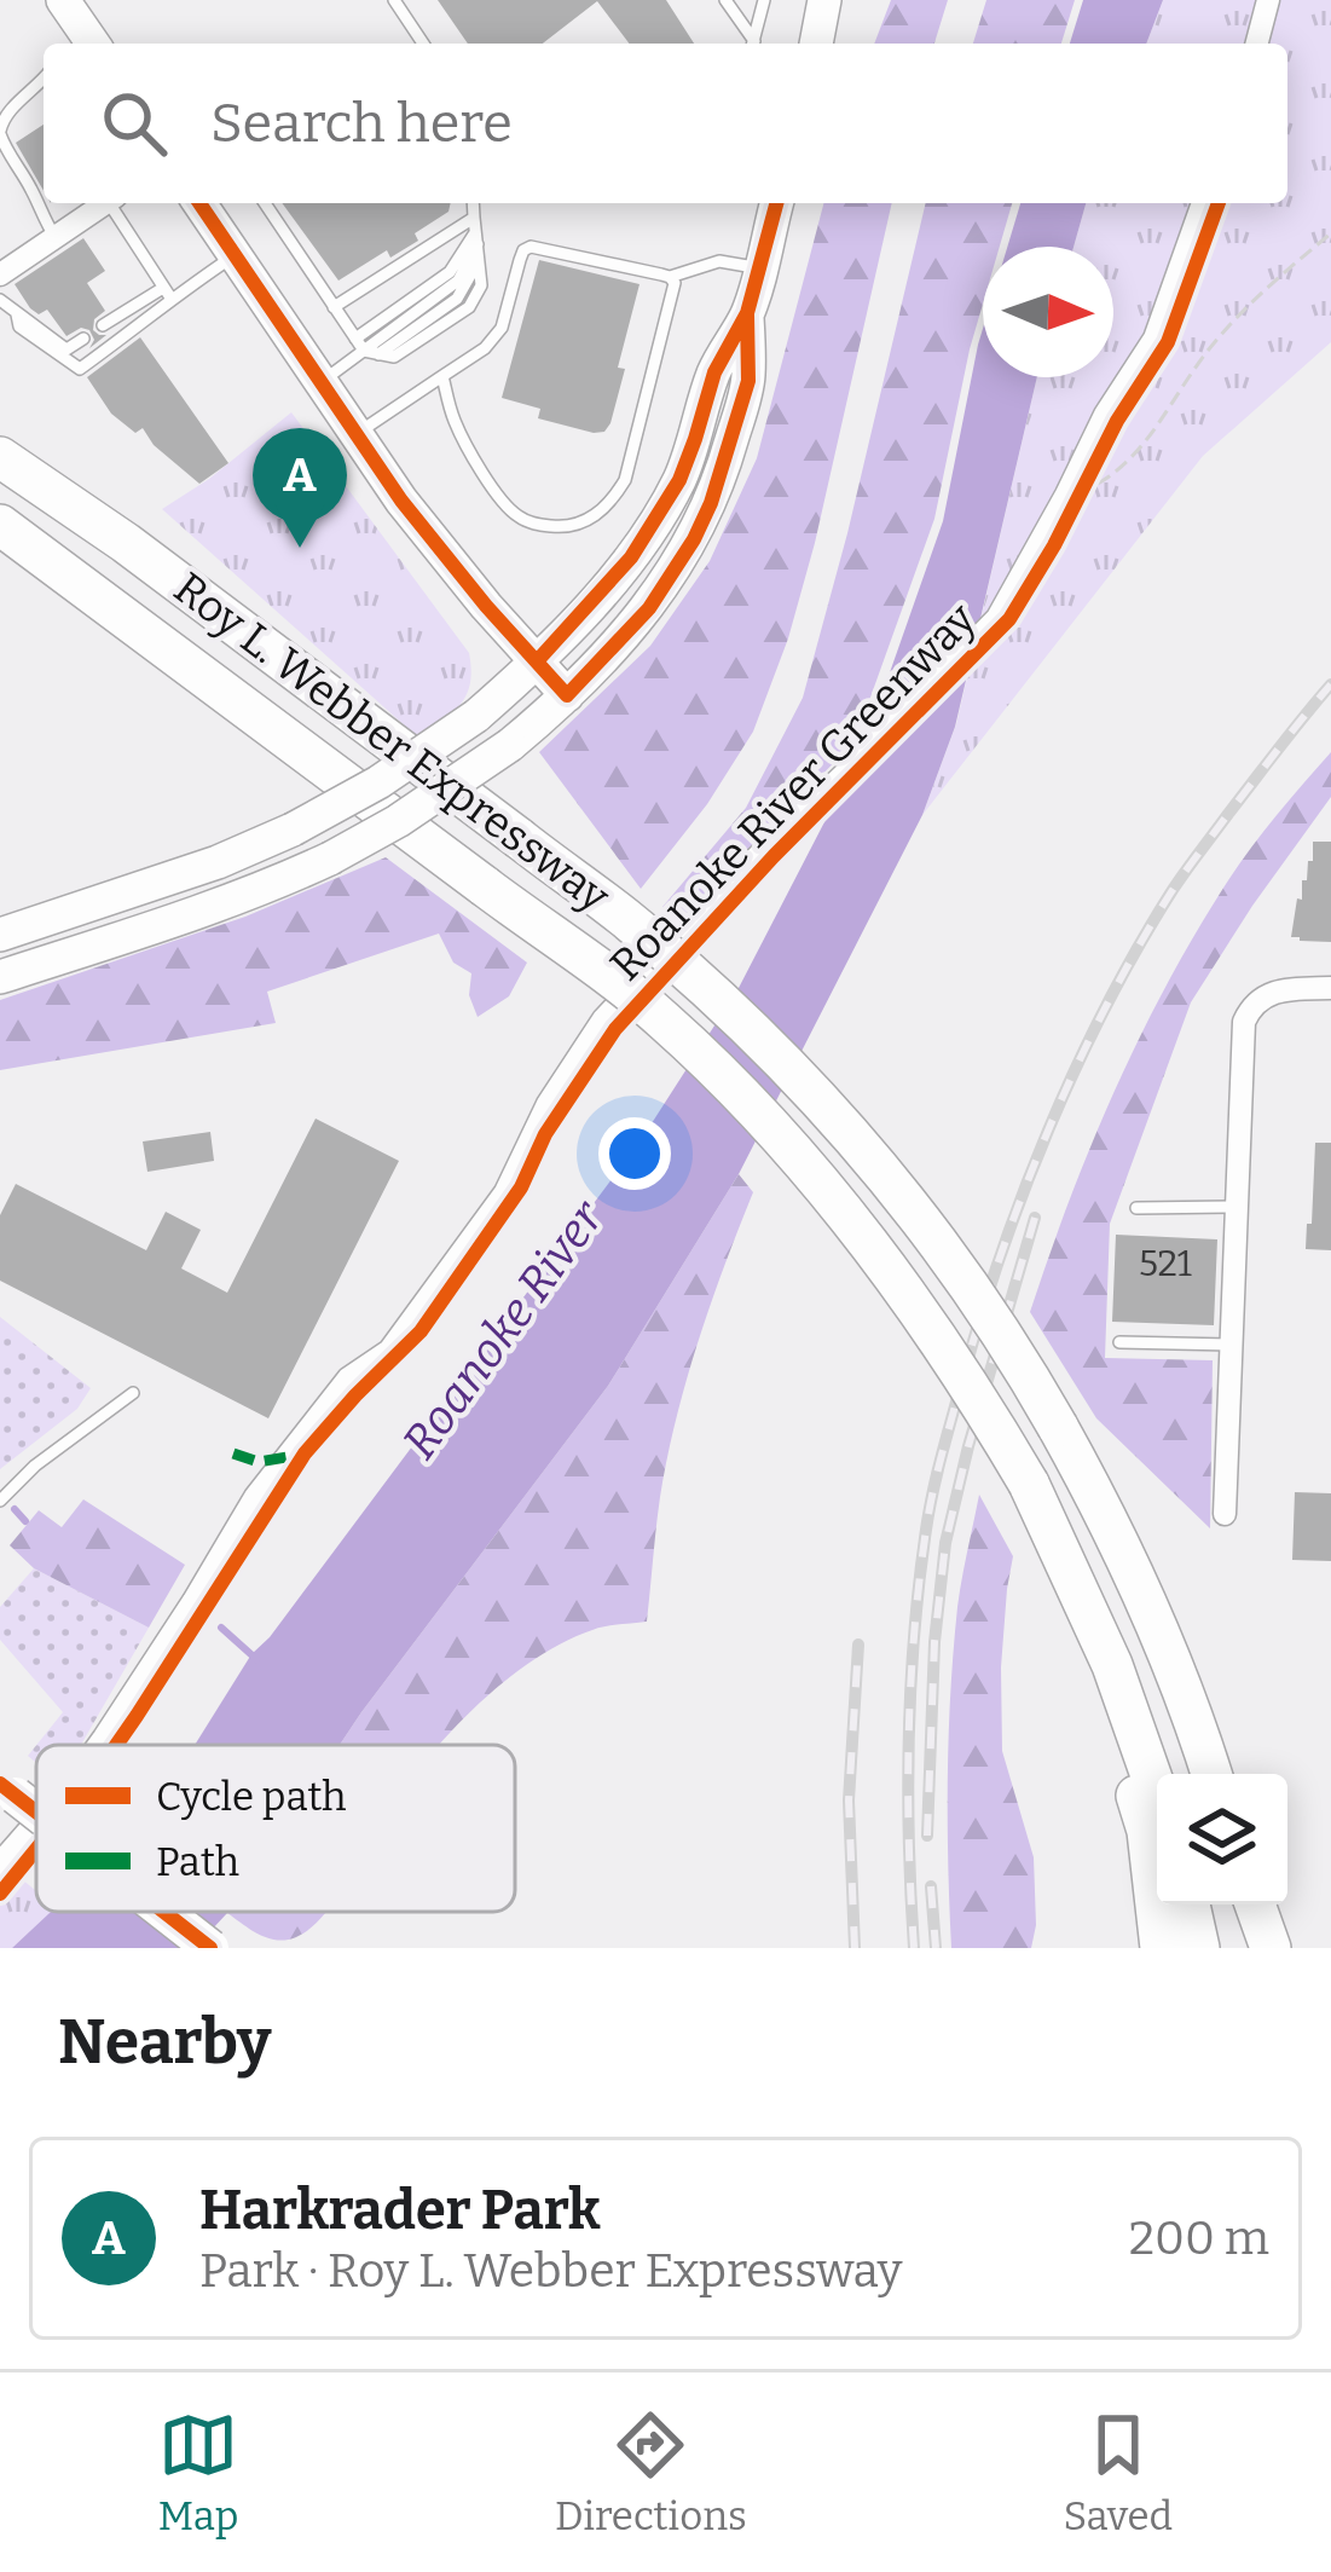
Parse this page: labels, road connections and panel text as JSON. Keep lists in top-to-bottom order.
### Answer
{
  "streets": {
    "highway": ["Roy L. Webber Expressway"],
    "cycle path": ["Roanoke River Greenway"]
  },
  "water": ["Roanoke River"],
  "house_numbers": ["521"],
  "legend": ["Cycle path", "Path"],
  "north": "right",
  "page": {
    "search": "Search here",
    "pins": "A",
    "heading": "Nearby",
    "list": [
      {
        "mark": "A",
        "name": "Harkrader Park",
        "note": "Park · Roy L. Webber Expressway",
        "value": "200 m"
      }
    ],
    "nav": ["Map", "Directions", "Saved"]
  }
}
